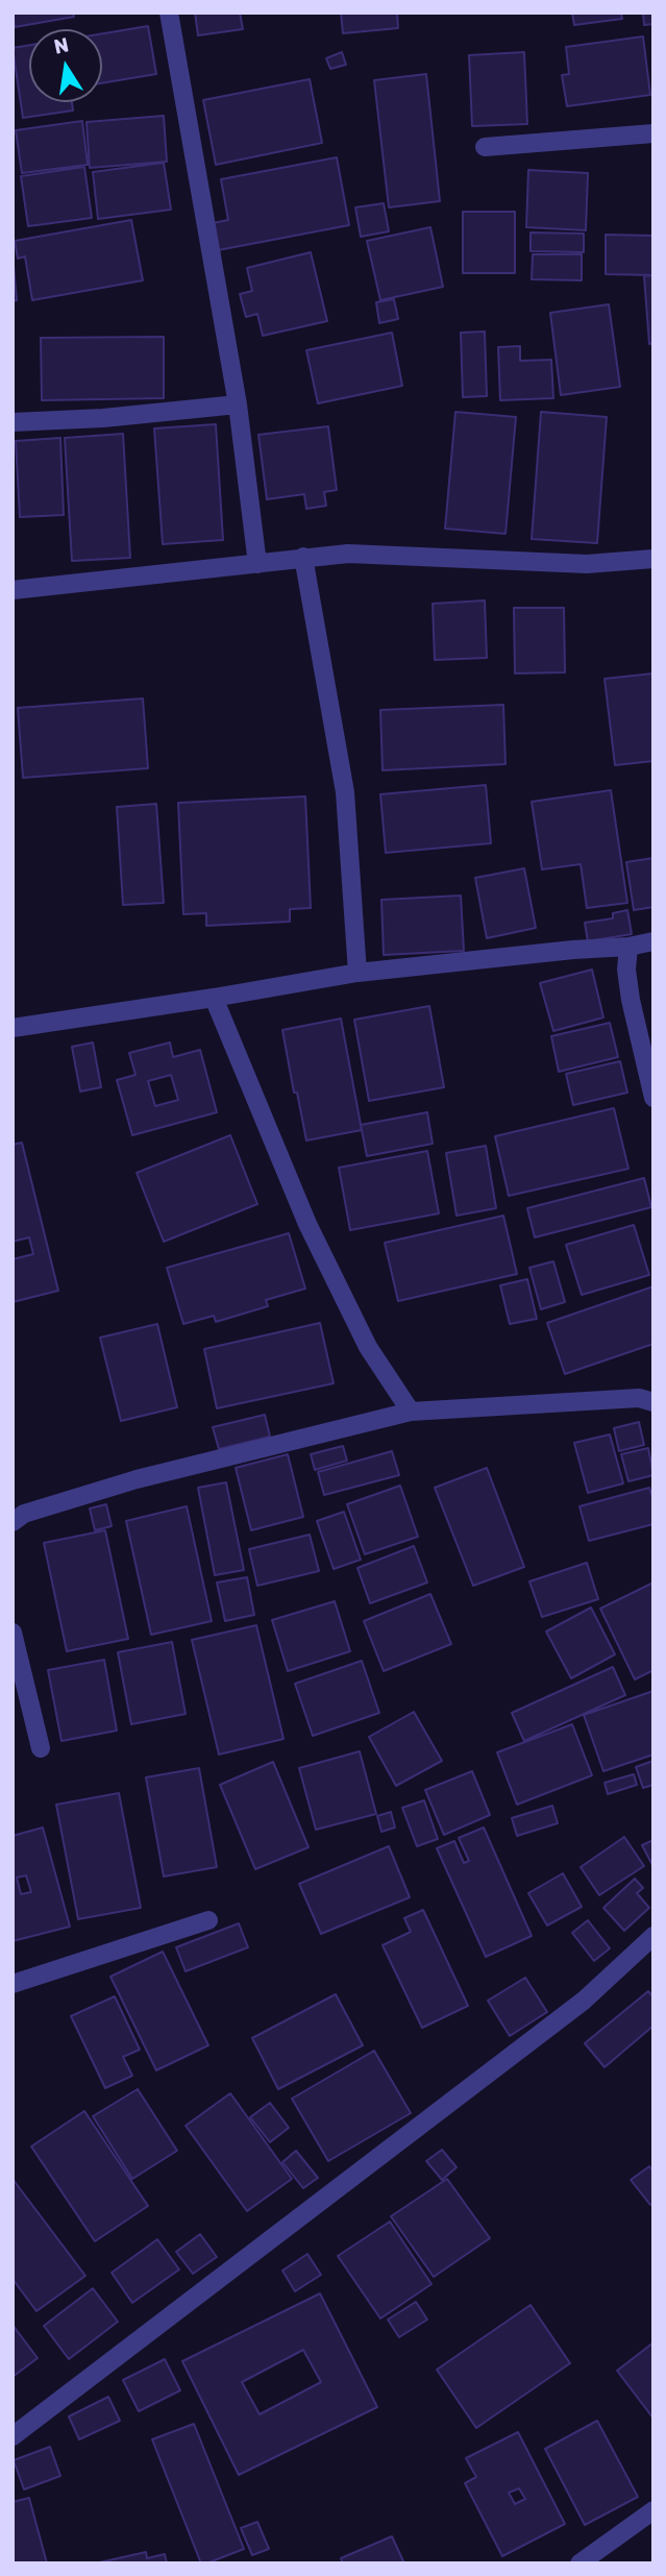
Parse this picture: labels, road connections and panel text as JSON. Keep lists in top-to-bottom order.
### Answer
{
  "north": "top"
}
